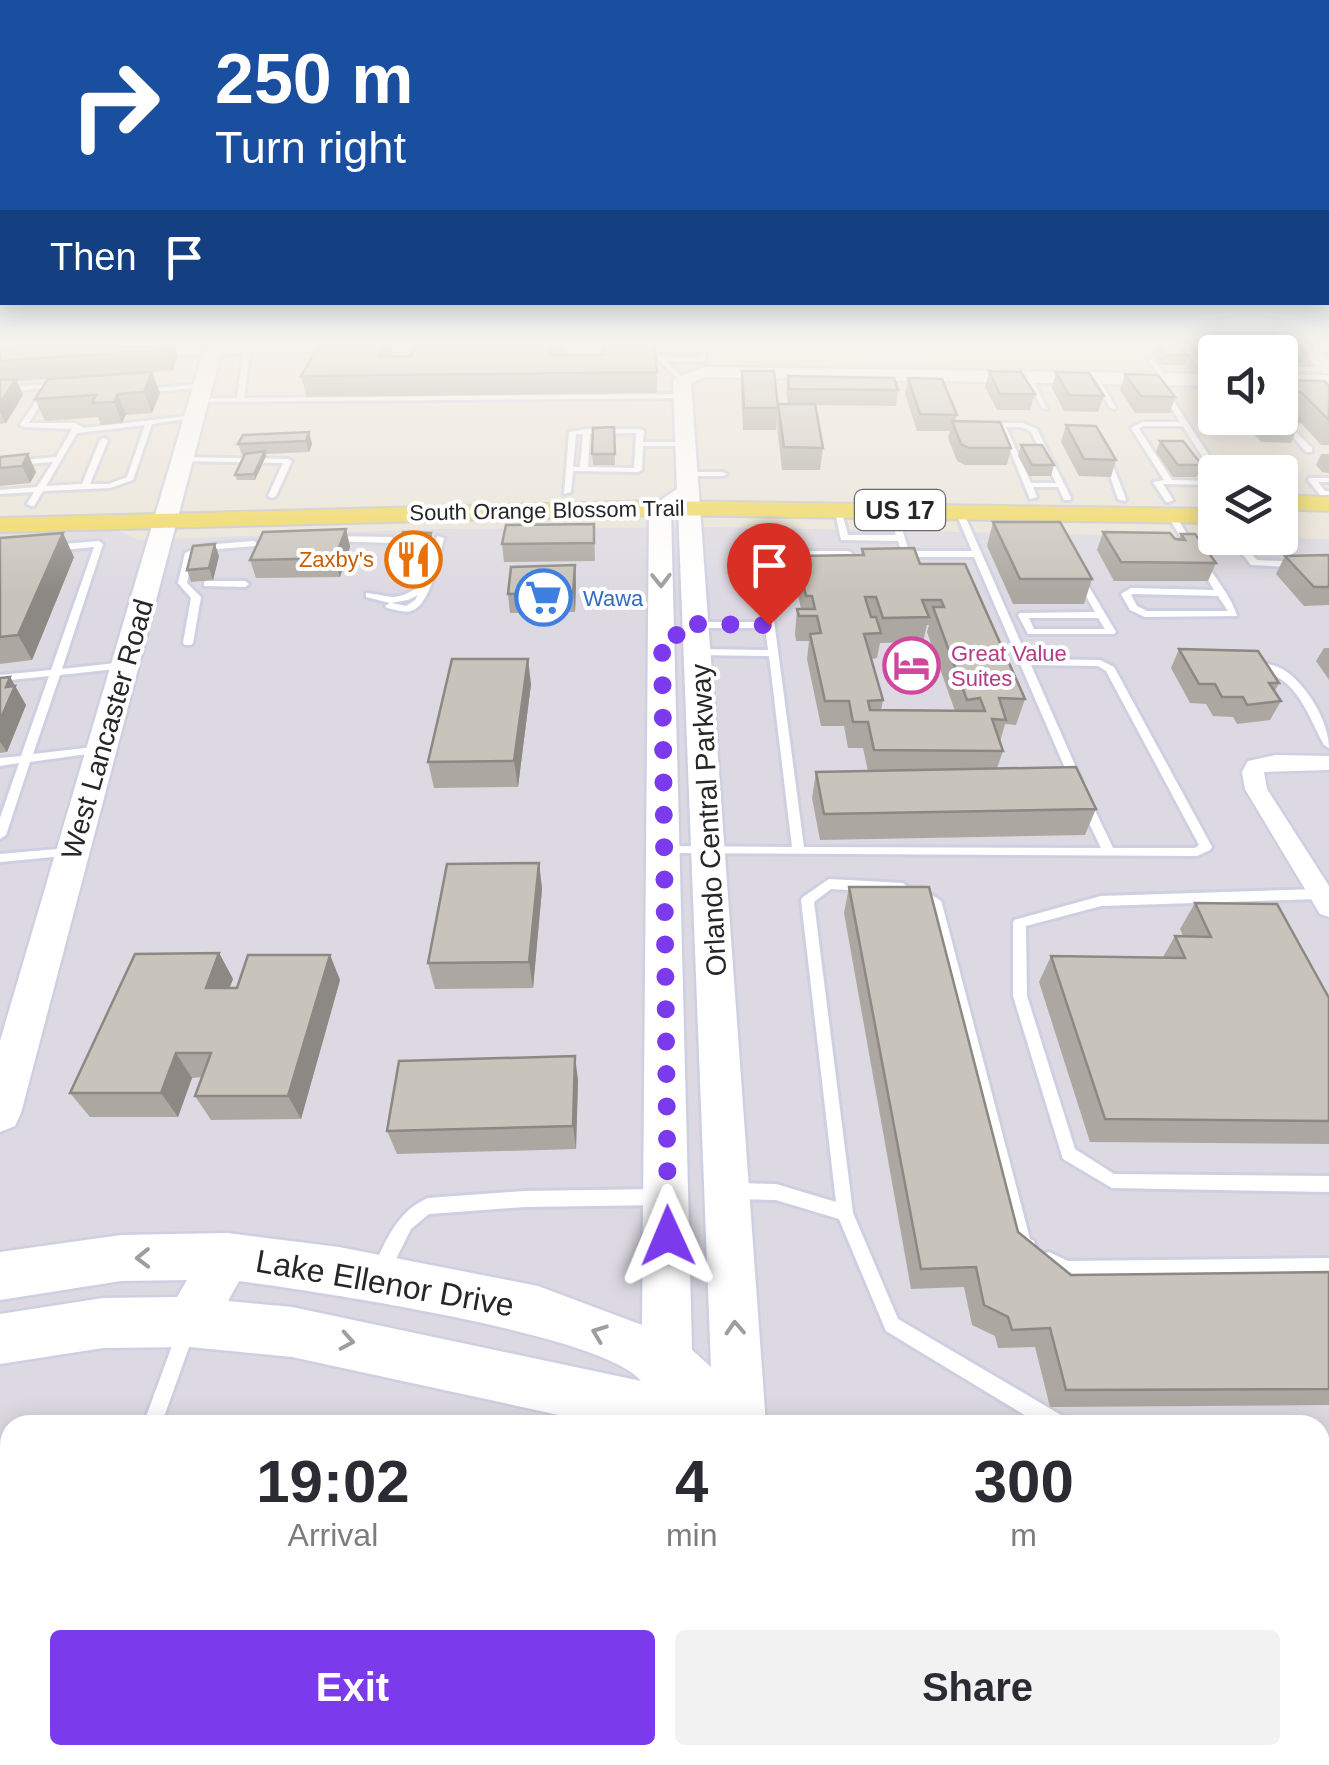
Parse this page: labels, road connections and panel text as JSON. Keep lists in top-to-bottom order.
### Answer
{
  "streets": {
    "main road": ["South Orange Blossom Trail", "US 17"],
    "street": ["West Lancaster Road", "Orlando Central Parkway", "Lake Ellenor Drive"]
  },
  "crossings": [
    ["South Orange Blossom Trail", "West Lancaster Road"],
    ["South Orange Blossom Trail", "Orlando Central Parkway"],
    ["Orlando Central Parkway", "Lake Ellenor Drive"]
  ],
  "places": {
    "restaurant": ["Zaxby's"],
    "supermarket": ["Wawa"],
    "hotel": ["Great Value Suites"]
  },
  "page": {
    "turn": ["250 m", "Turn right"],
    "then": "Then",
    "eta": [
      "19:02",
      "Arrival",
      "4",
      "min",
      "300",
      "m"
    ],
    "buttons": ["Exit", "Share"]
  }
}
